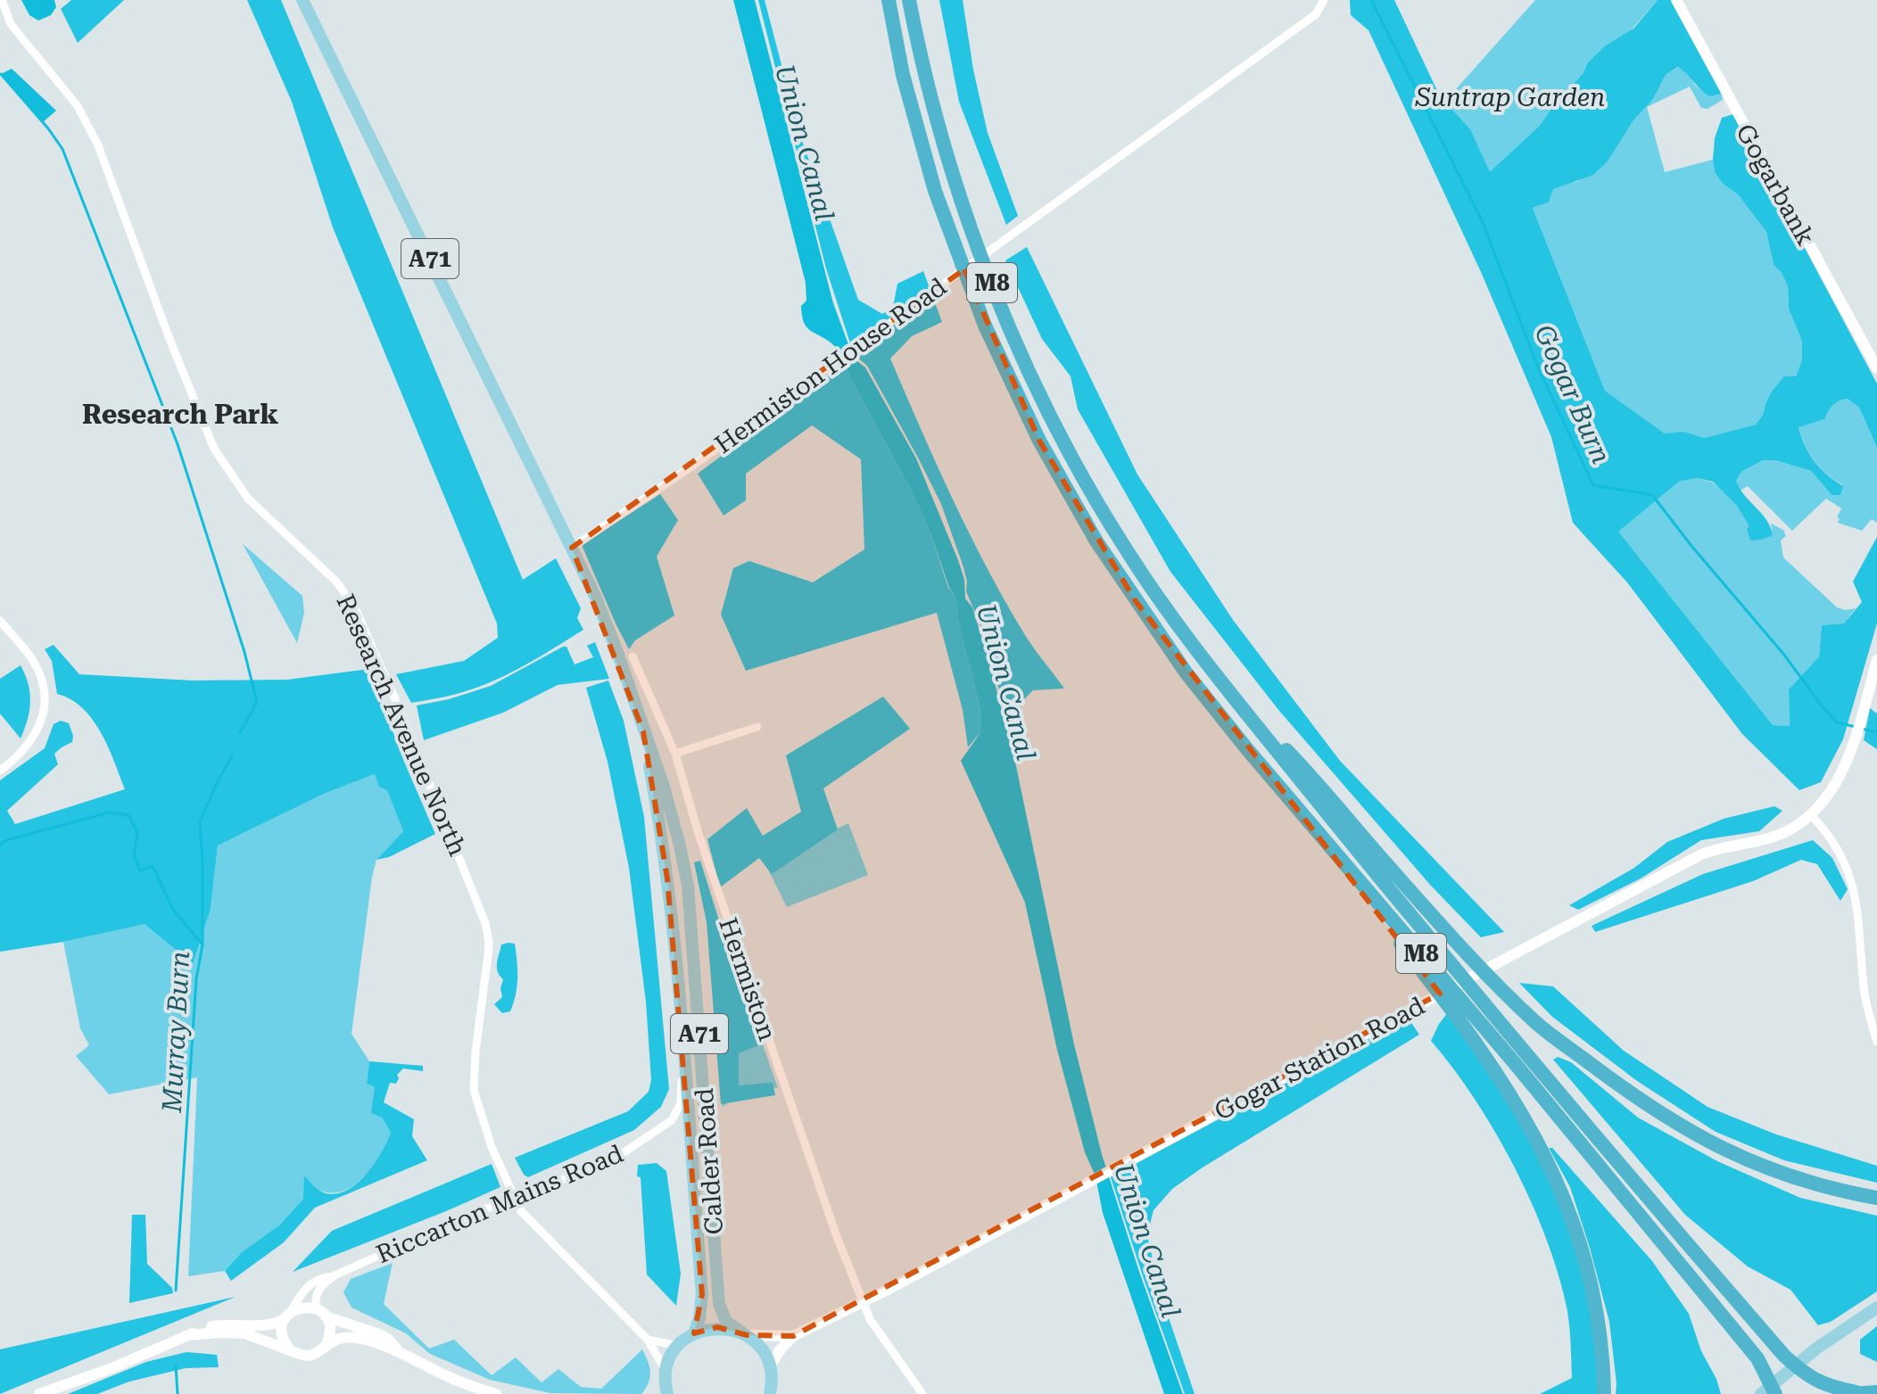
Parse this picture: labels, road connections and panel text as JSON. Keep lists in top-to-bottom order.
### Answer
{
  "streets": {
    "highway": ["M8"],
    "main road": ["A71", "Calder Road"],
    "street": [
      "Gogarbank",
      "Hermiston House Road",
      "Research Avenue North",
      "Hermiston",
      "Gogar Station Road",
      "Riccarton Mains Road"
    ]
  },
  "crossings": [
    ["Hermiston House Road", "Calder Road"],
    ["Research Avenue North", "Riccarton Mains Road"],
    ["Hermiston", "Gogar Station Road"],
    ["Gogar Station Road", "Calder Road"],
    ["Calder Road", "Riccarton Mains Road"]
  ],
  "districts": ["Research Park"],
  "water": ["Union Canal", "Gogar Burn", "Murray Burn"],
  "parks": ["Suntrap Garden"]
}
